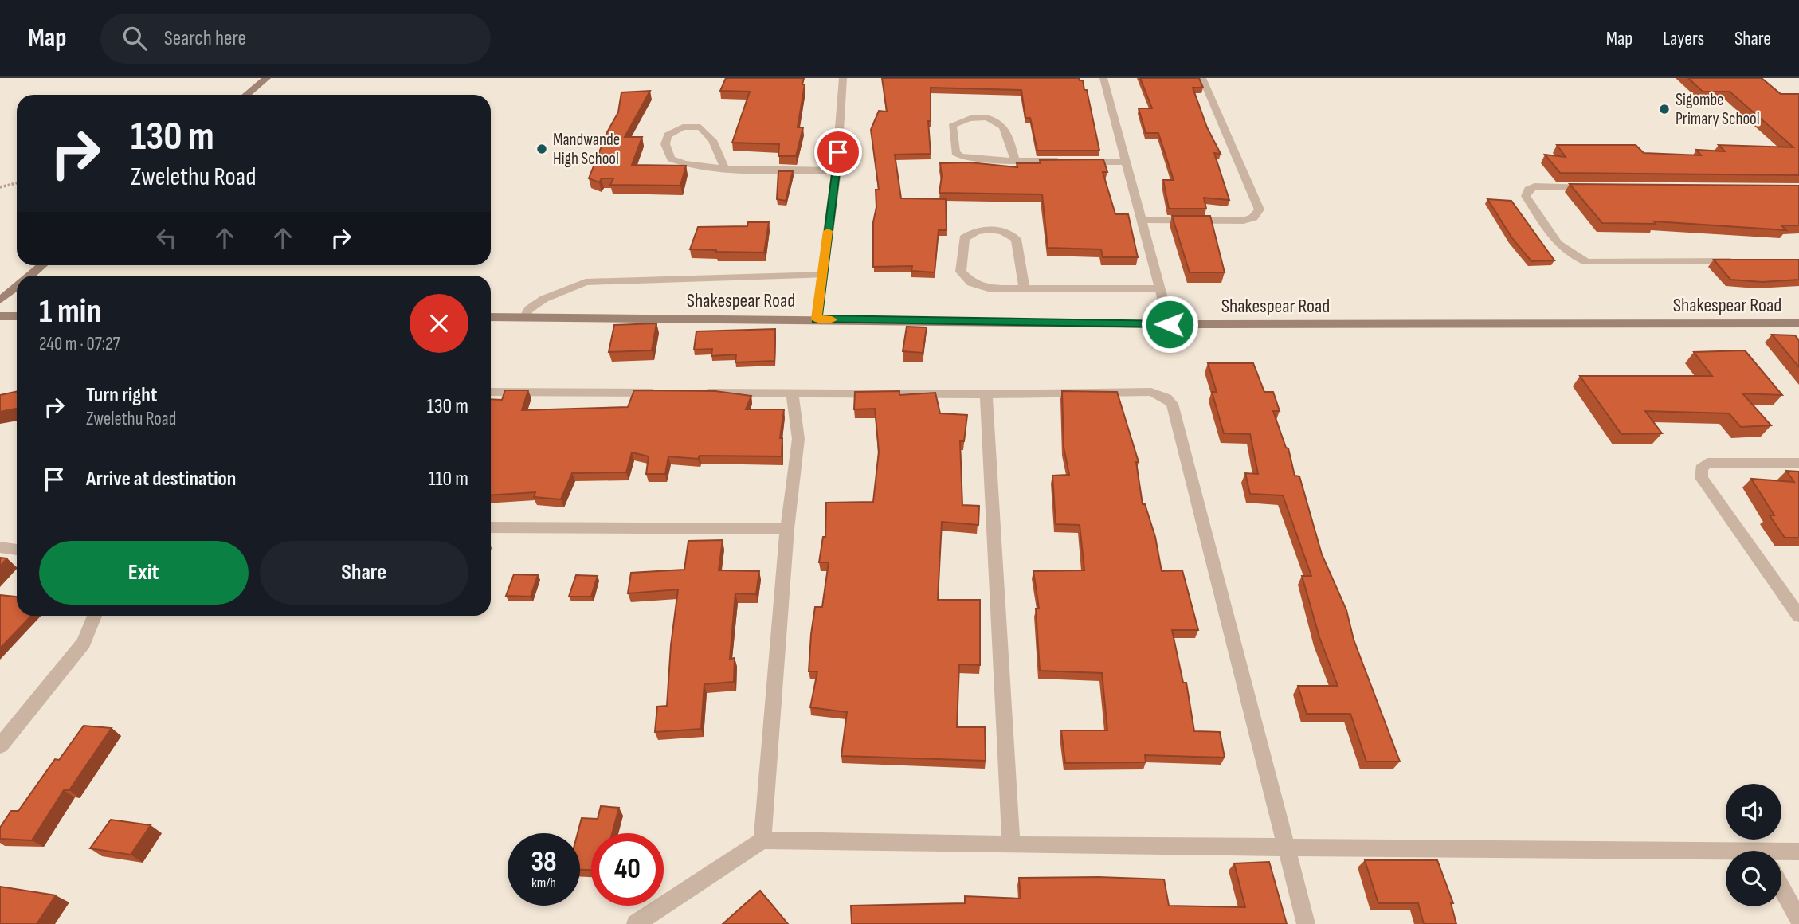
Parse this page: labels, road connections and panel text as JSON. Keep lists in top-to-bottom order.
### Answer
{
  "streets": {
    "street": ["Shakespear Road"]
  },
  "places": ["Sigombe Primary School", "Mandwande High School"],
  "page": {
    "header": "Map",
    "search": "Search here",
    "nav": ["Map", "Layers", "Share"],
    "turn": ["130 m", "Zwelethu Road"],
    "heading": ["1 min", "240 m · 07:27"],
    "list": [
      {
        "name": "Turn right",
        "note": "Zwelethu Road",
        "value": "130 m"
      },
      {
        "name": "Arrive at destination",
        "value": "110 m"
      }
    ],
    "buttons": ["Exit", "Share"],
    "speed": "38 km/h",
    "limit": "40"
  }
}
